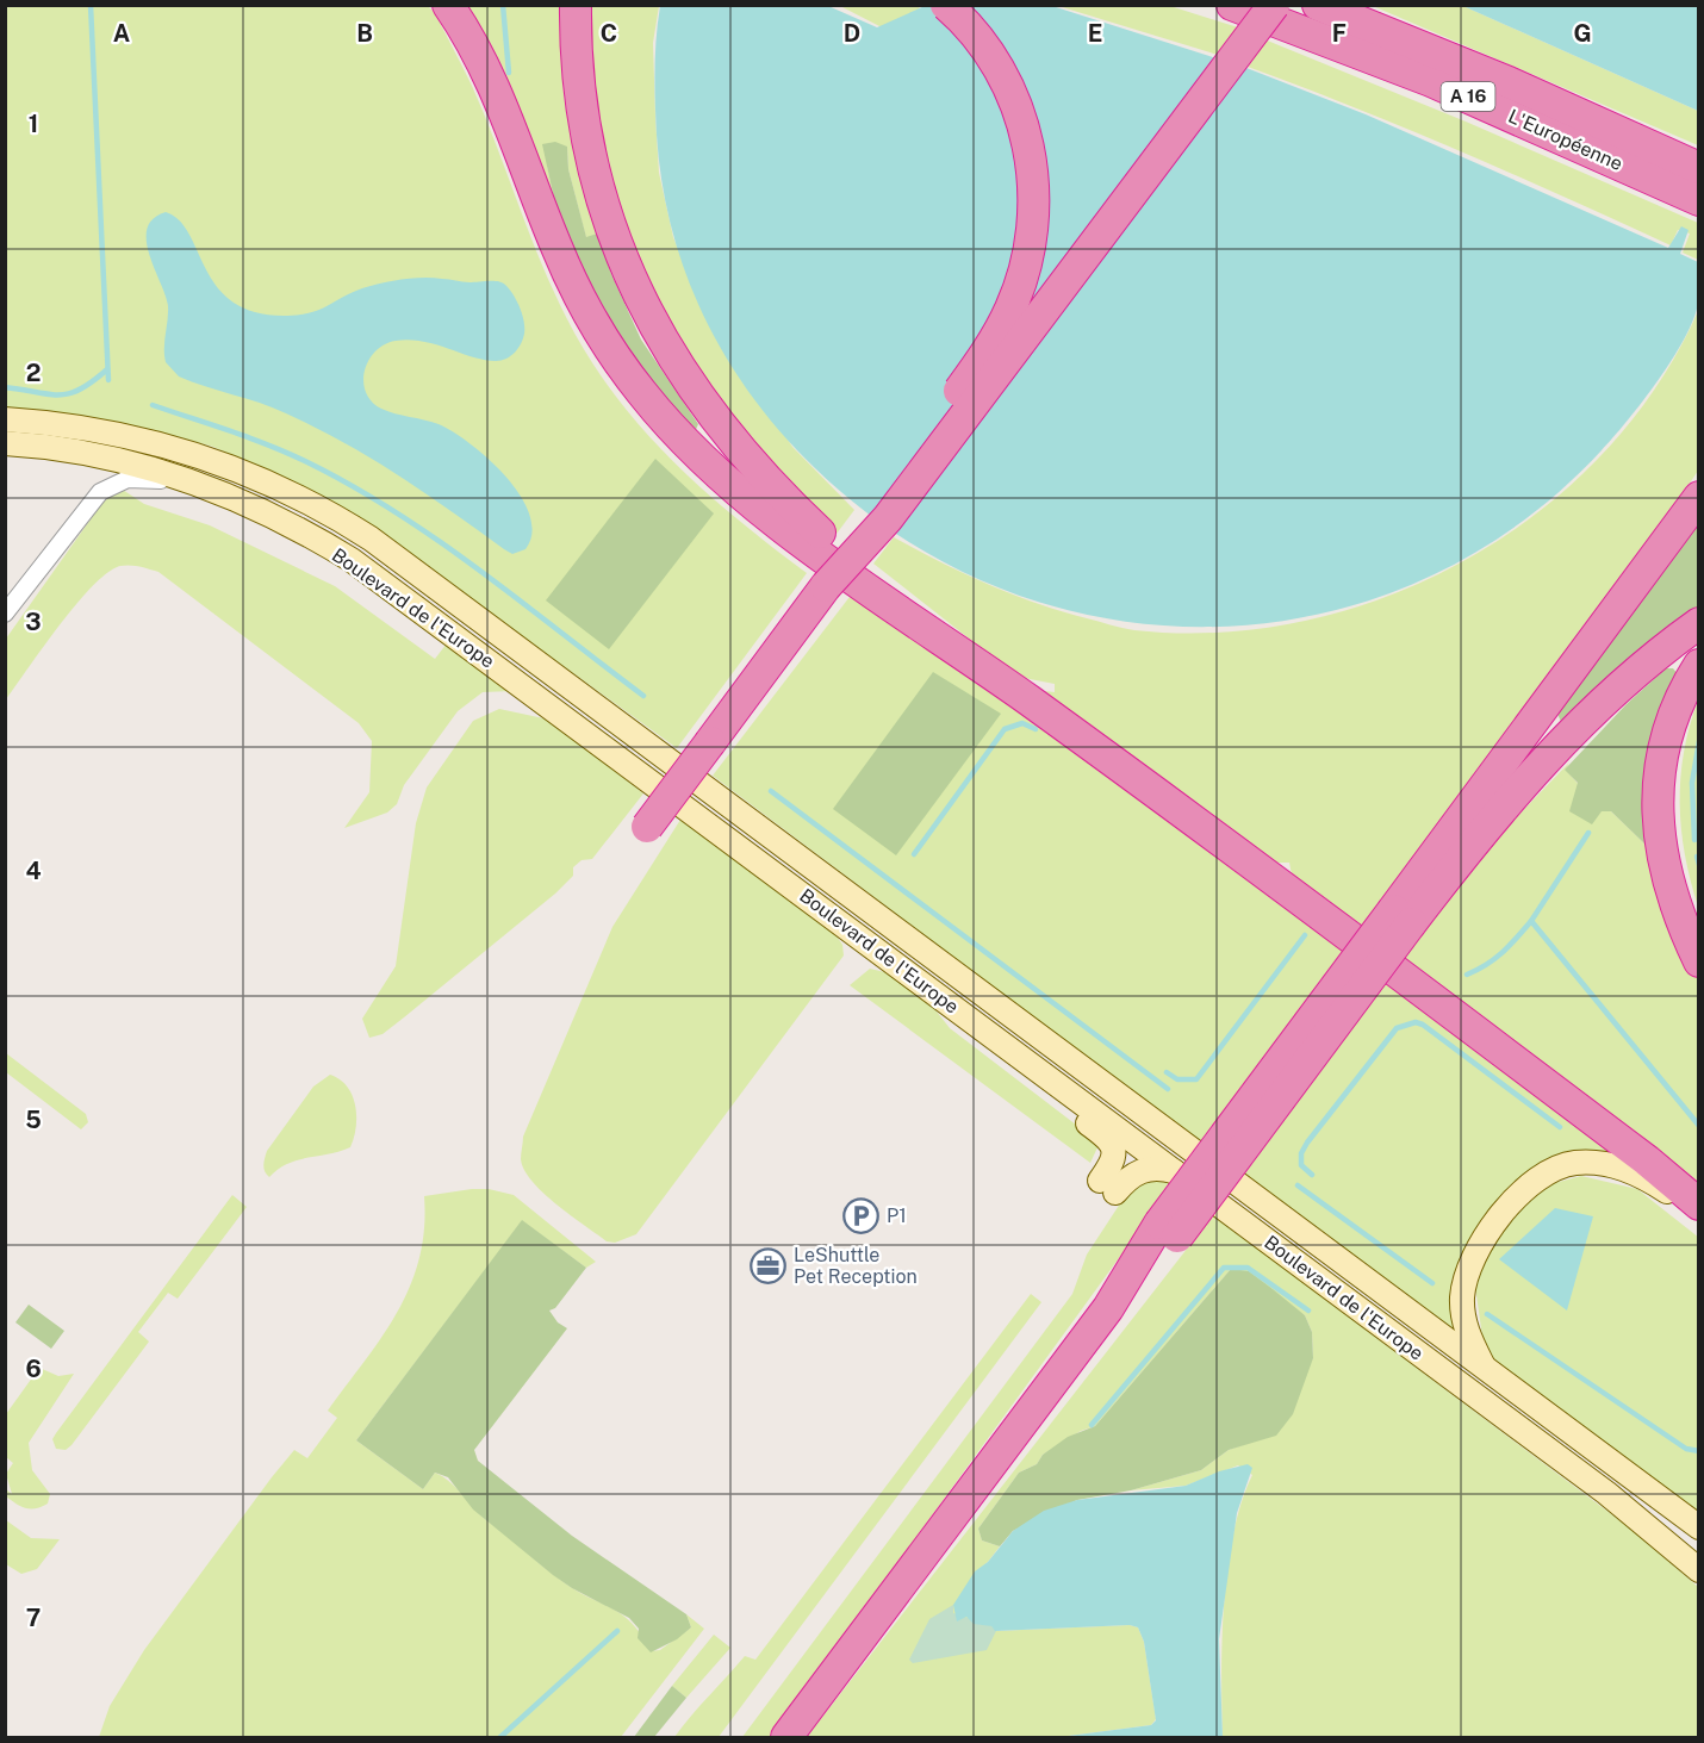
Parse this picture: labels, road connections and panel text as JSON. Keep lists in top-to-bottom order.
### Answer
{
  "streets": {
    "highway": ["A 16", "L'Européenne"],
    "main road": ["Boulevard de l'Europe"]
  },
  "places": {
    "parking": ["P1"],
    "office": ["LeShuttle Pet Reception"]
  },
  "grid": {
    "columns": [
      "A",
      "B",
      "C",
      "D",
      "E",
      "F",
      "G"
    ],
    "rows": [
      "1",
      "2",
      "3",
      "4",
      "5",
      "6",
      "7"
    ]
  }
}
